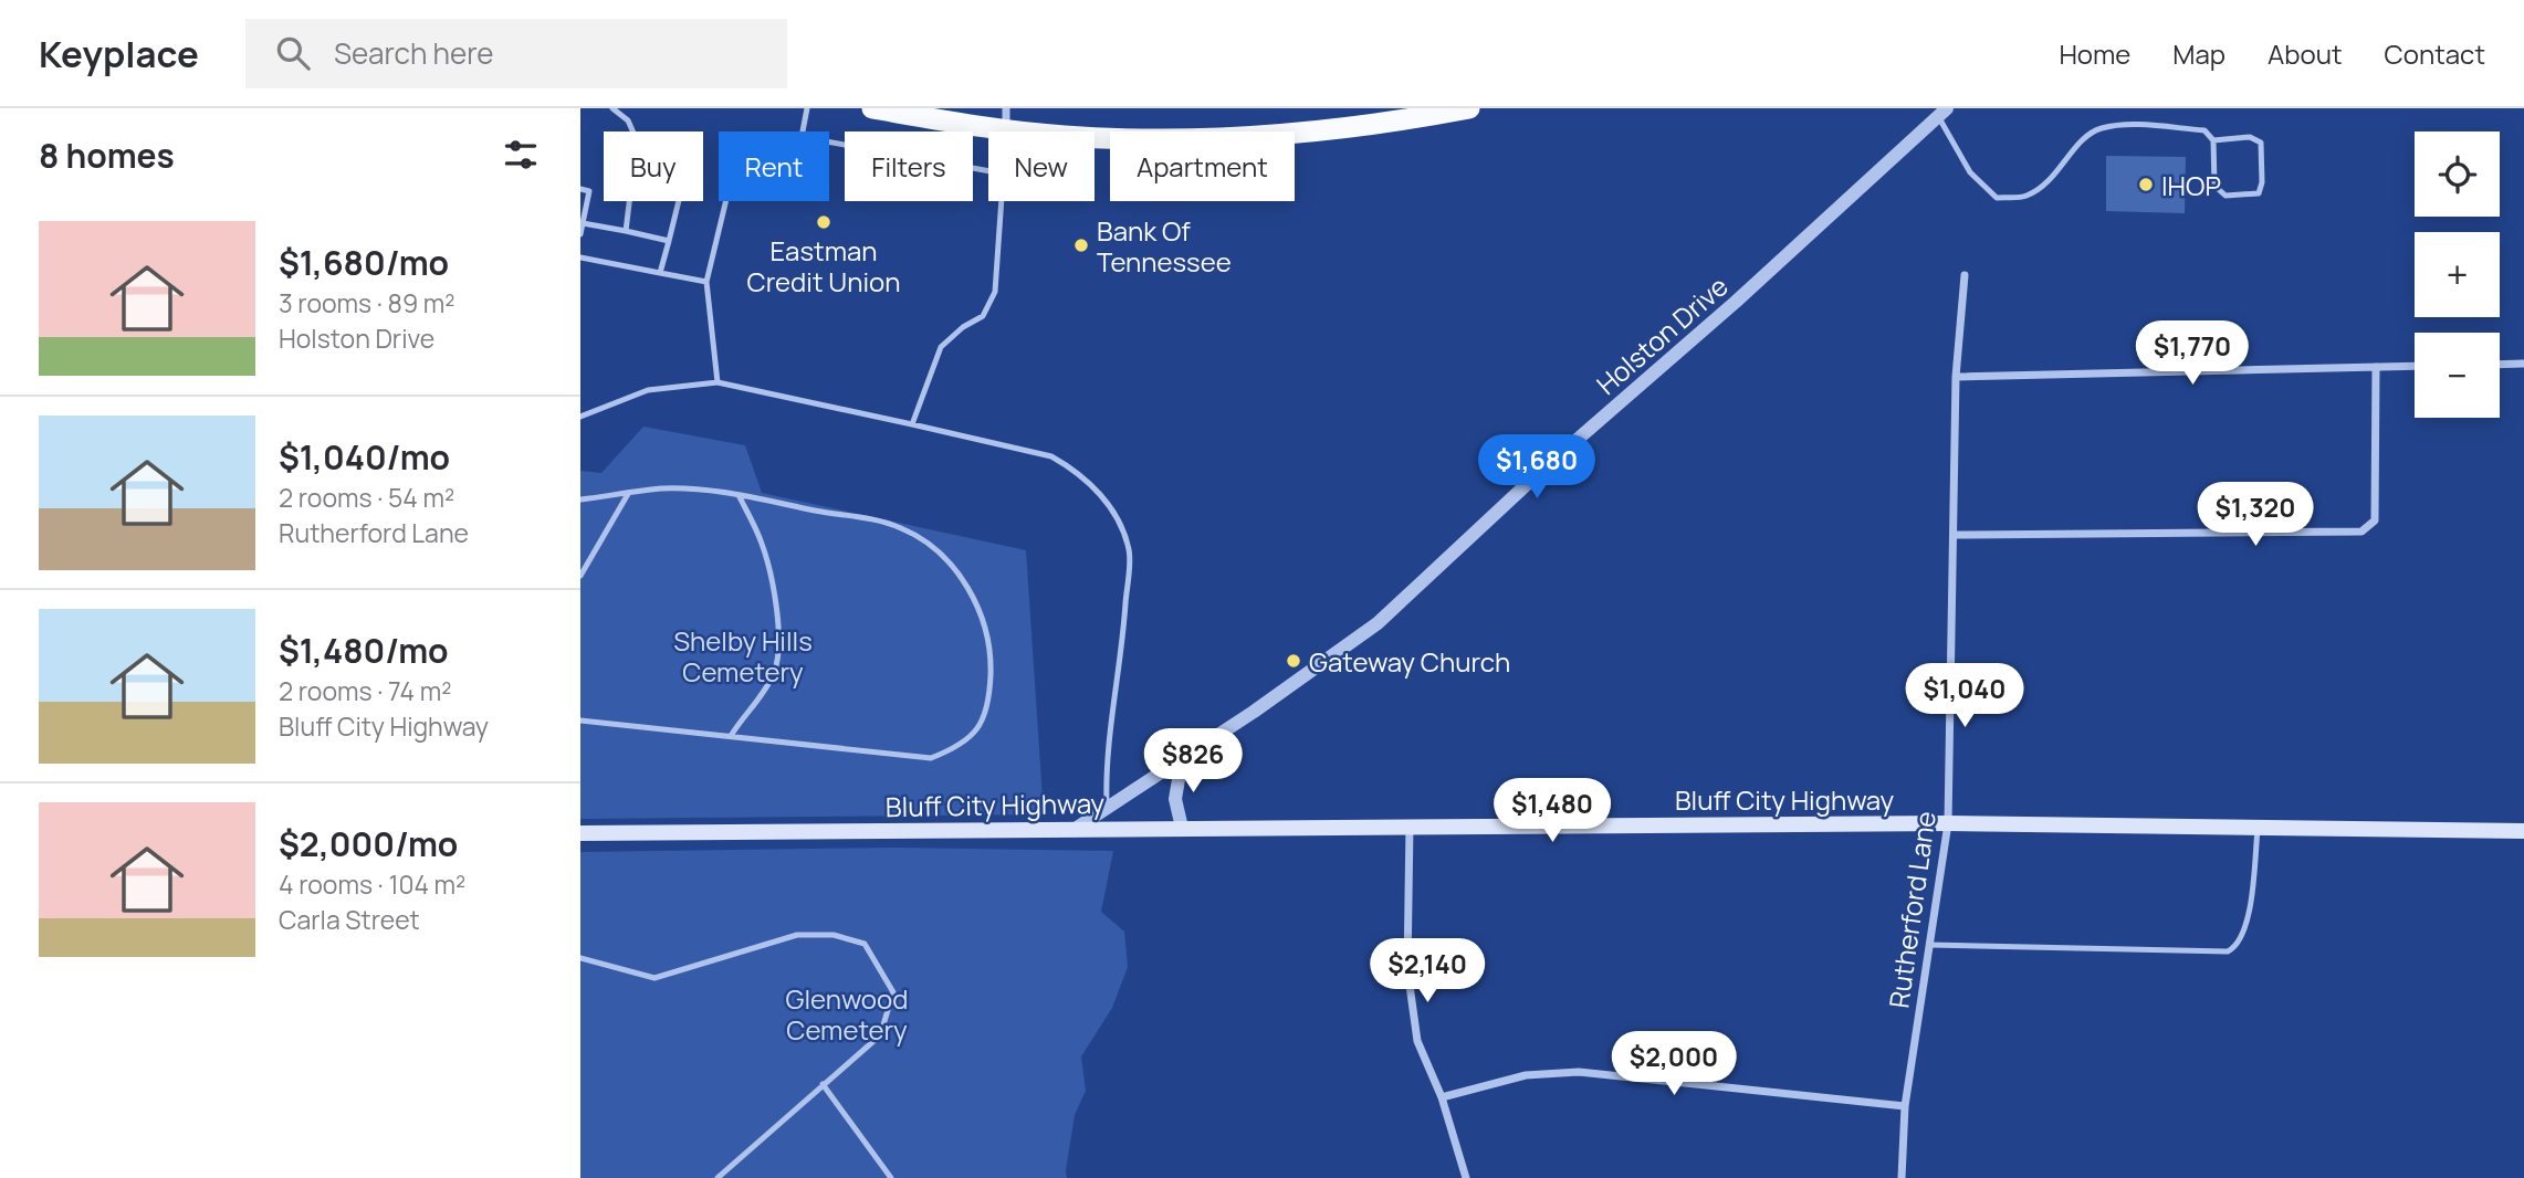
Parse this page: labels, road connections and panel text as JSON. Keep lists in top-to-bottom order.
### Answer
{
  "streets": {
    "main road": ["Bluff City Highway"],
    "street": ["Holston Drive", "Rutherford Lane"]
  },
  "crossings": [
    ["Holston Drive", "Bluff City Highway"],
    ["Bluff City Highway", "Rutherford Lane"]
  ],
  "parks": ["Shelby Hills Cemetery", "Glenwood Cemetery"],
  "places": [
    "IHOP",
    "Eastman Credit Union",
    "Bank Of Tennessee",
    "Gateway Church"
  ],
  "page": {
    "header": "Keyplace",
    "search": "Search here",
    "nav": [
      "Home",
      "Map",
      "About",
      "Contact"
    ],
    "heading": "8 homes",
    "map_buttons": ["+", "−"],
    "chip": [
      "Buy",
      "Rent",
      "Filters",
      "New",
      "Apartment"
    ],
    "list": [
      {
        "name": "$1,680/mo",
        "note": "3 rooms · 89 m² · Holston Drive"
      },
      {
        "name": "$1,040/mo",
        "note": "2 rooms · 54 m² · Rutherford Lane"
      },
      {
        "name": "$1,480/mo",
        "note": "2 rooms · 74 m² · Bluff City Highway"
      },
      {
        "name": "$2,000/mo",
        "note": "4 rooms · 104 m² · Carla Street"
      }
    ],
    "price": [
      "$1,770",
      "$1,680",
      "$1,320",
      "$1,040",
      "$826",
      "$1,480",
      "$2,140",
      "$2,000"
    ]
  }
}
